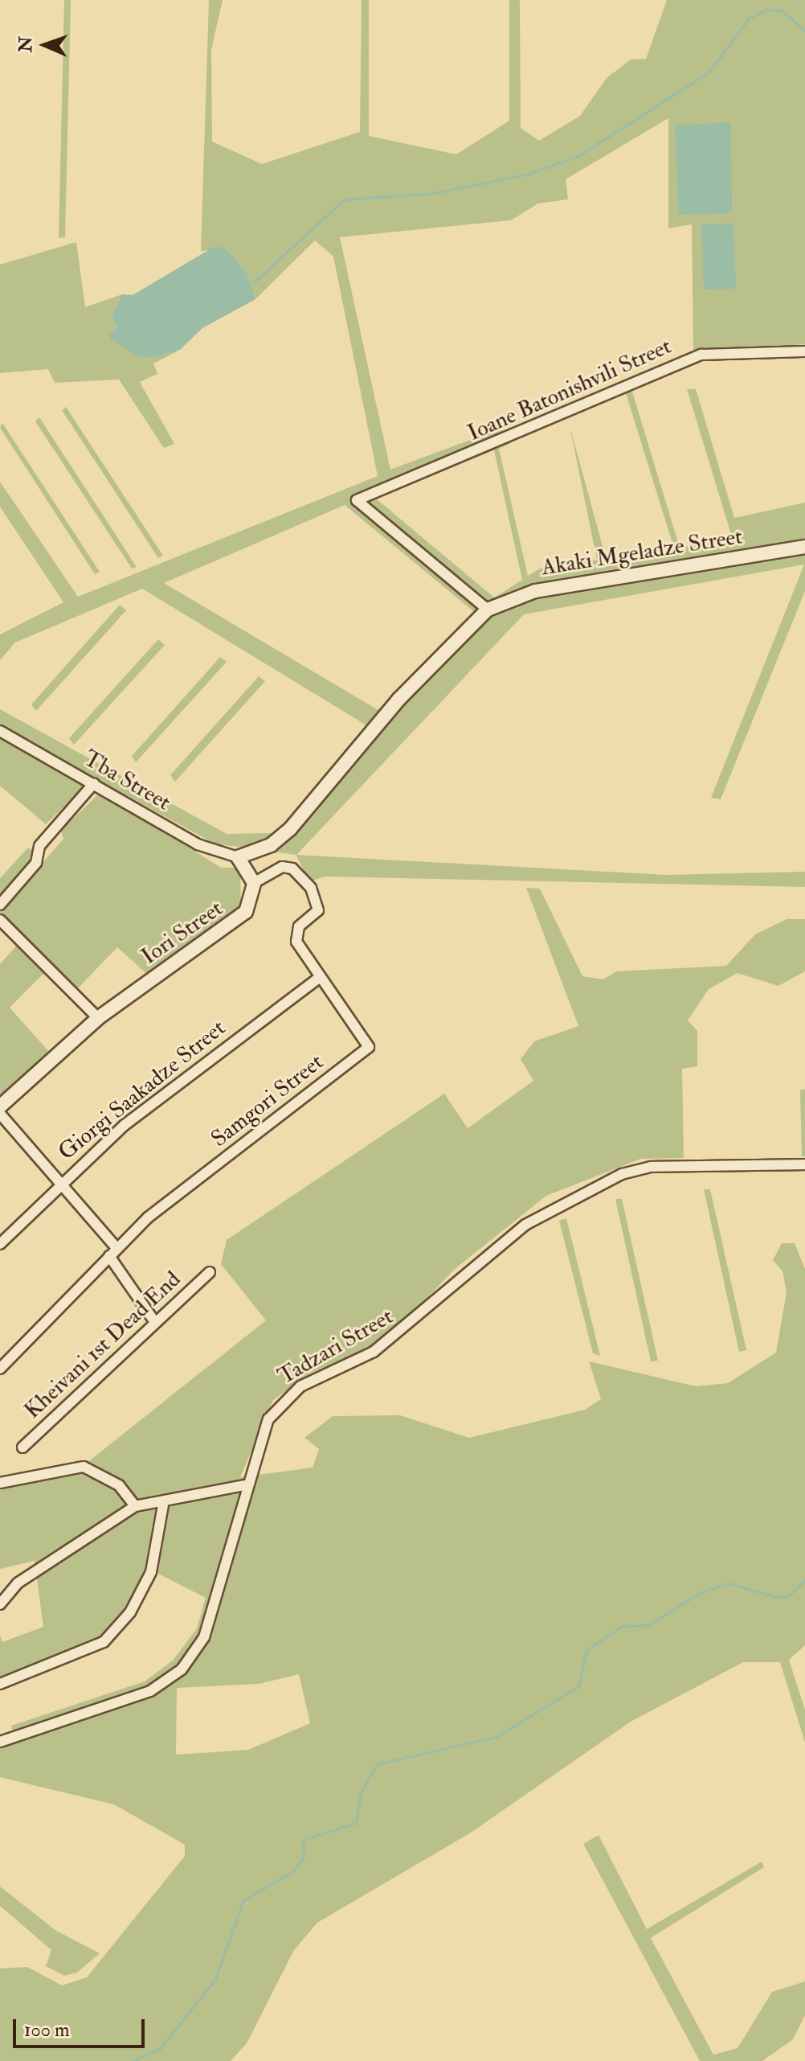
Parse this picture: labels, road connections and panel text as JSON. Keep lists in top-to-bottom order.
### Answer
{
  "streets": {
    "street": [
      "Ioane Batonishvili Street",
      "Akaki Mgeladze Street",
      "Tba Street",
      "Iori Street",
      "Giorgi Saakadze Street",
      "Samgori Street",
      "Kheivani 1st Dead End",
      "Tadzari Street"
    ]
  },
  "crossings": [
    ["Ioane Batonishvili Street", "Akaki Mgeladze Street"],
    ["Iori Street", "Samgori Street"],
    ["Giorgi Saakadze Street", "Samgori Street"]
  ],
  "scale_bar": "100 m",
  "north": "left"
}
